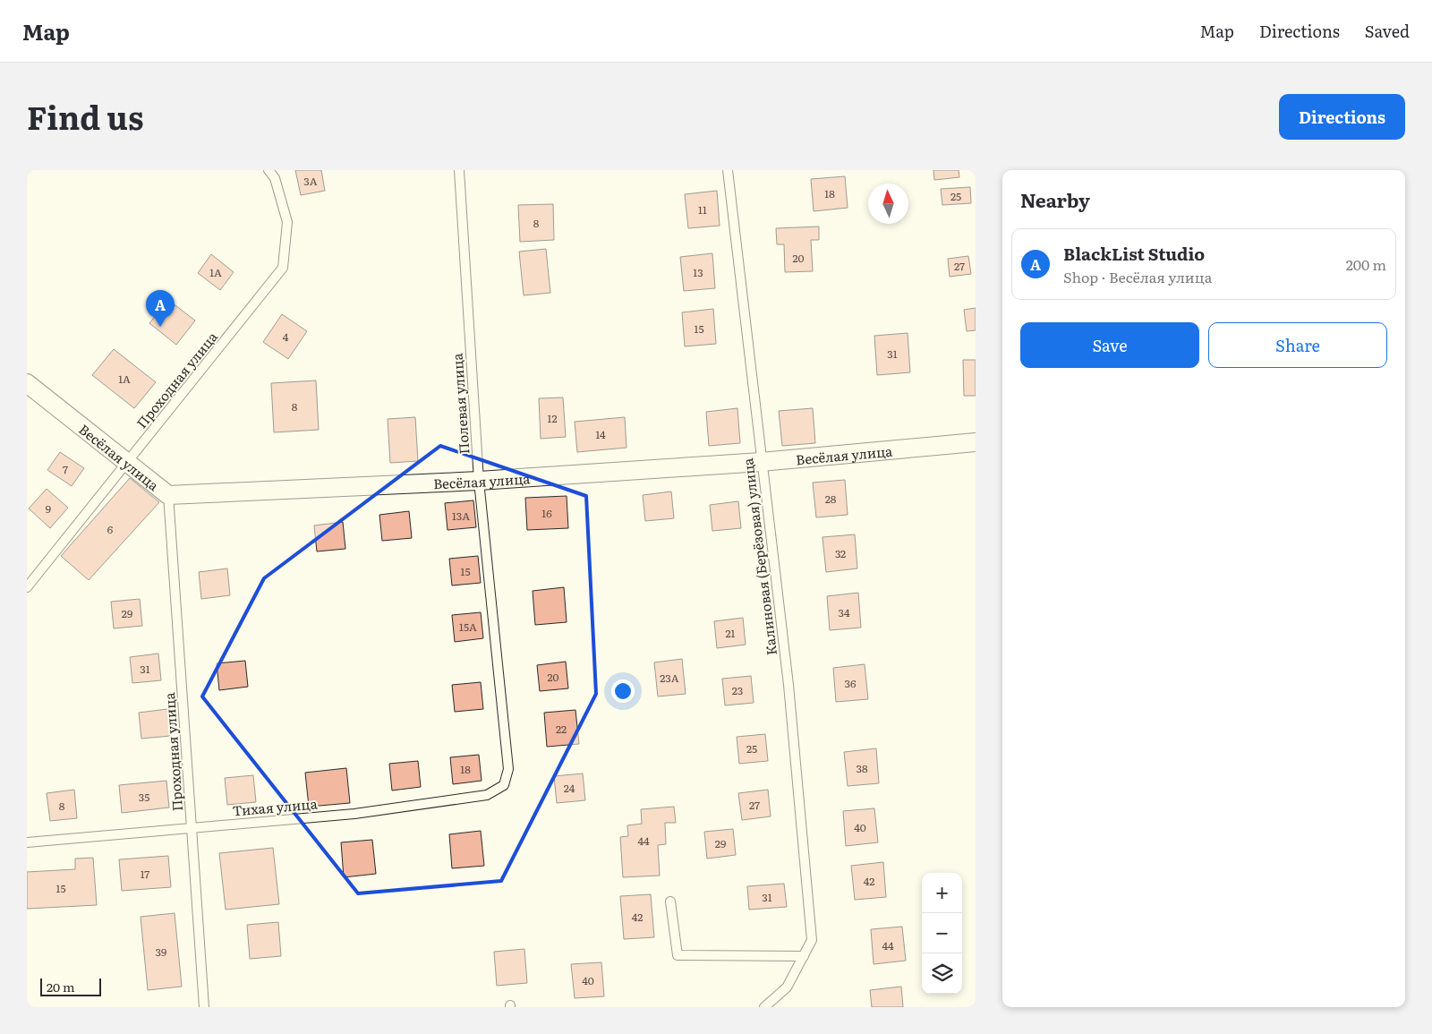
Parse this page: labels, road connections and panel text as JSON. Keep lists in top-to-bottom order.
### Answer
{
  "streets": {
    "street": ["Весёлая улица"],
    "lane": [
      "Проходная улица",
      "Полевая улица",
      "Калиновая (Берёзовая) улица",
      "Тихая улица"
    ]
  },
  "crossings": [
    ["Проходная улица", "Весёлая улица"],
    ["Проходная улица", "Тихая улица"],
    ["Полевая улица", "Весёлая улица"],
    ["Полевая улица", "Тихая улица"],
    ["Весёлая улица", "Калиновая (Берёзовая) улица"]
  ],
  "house_numbers": [
    "3А",
    "18",
    "25",
    "11",
    "8",
    "20",
    "27",
    "1А",
    "13",
    "15",
    "4",
    "31",
    "1А",
    "8",
    "12",
    "14",
    "7",
    "28",
    "9",
    "16",
    "13А",
    "6",
    "32",
    "15",
    "34",
    "29",
    "15А",
    "21",
    "31",
    "20",
    "23А",
    "36",
    "23",
    "22",
    "25",
    "38",
    "18",
    "24",
    "35",
    "27",
    "8",
    "40",
    "44",
    "29",
    "17",
    "42",
    "15",
    "31",
    "42",
    "44",
    "39",
    "40"
  ],
  "scale_bar": "20 m",
  "north": "top",
  "page": {
    "header": "Map",
    "nav": ["Map", "Directions", "Saved"],
    "title": "Find us",
    "buttons": [
      "Directions",
      ["Save", "Share"]
    ],
    "heading": "Nearby",
    "list": [
      {
        "mark": "A",
        "name": "BlackList Studio",
        "note": "Shop · Весёлая улица",
        "value": "200 m"
      }
    ],
    "pins": "A",
    "map_buttons": ["+", "−"],
    "scale": "20 m"
  }
}
